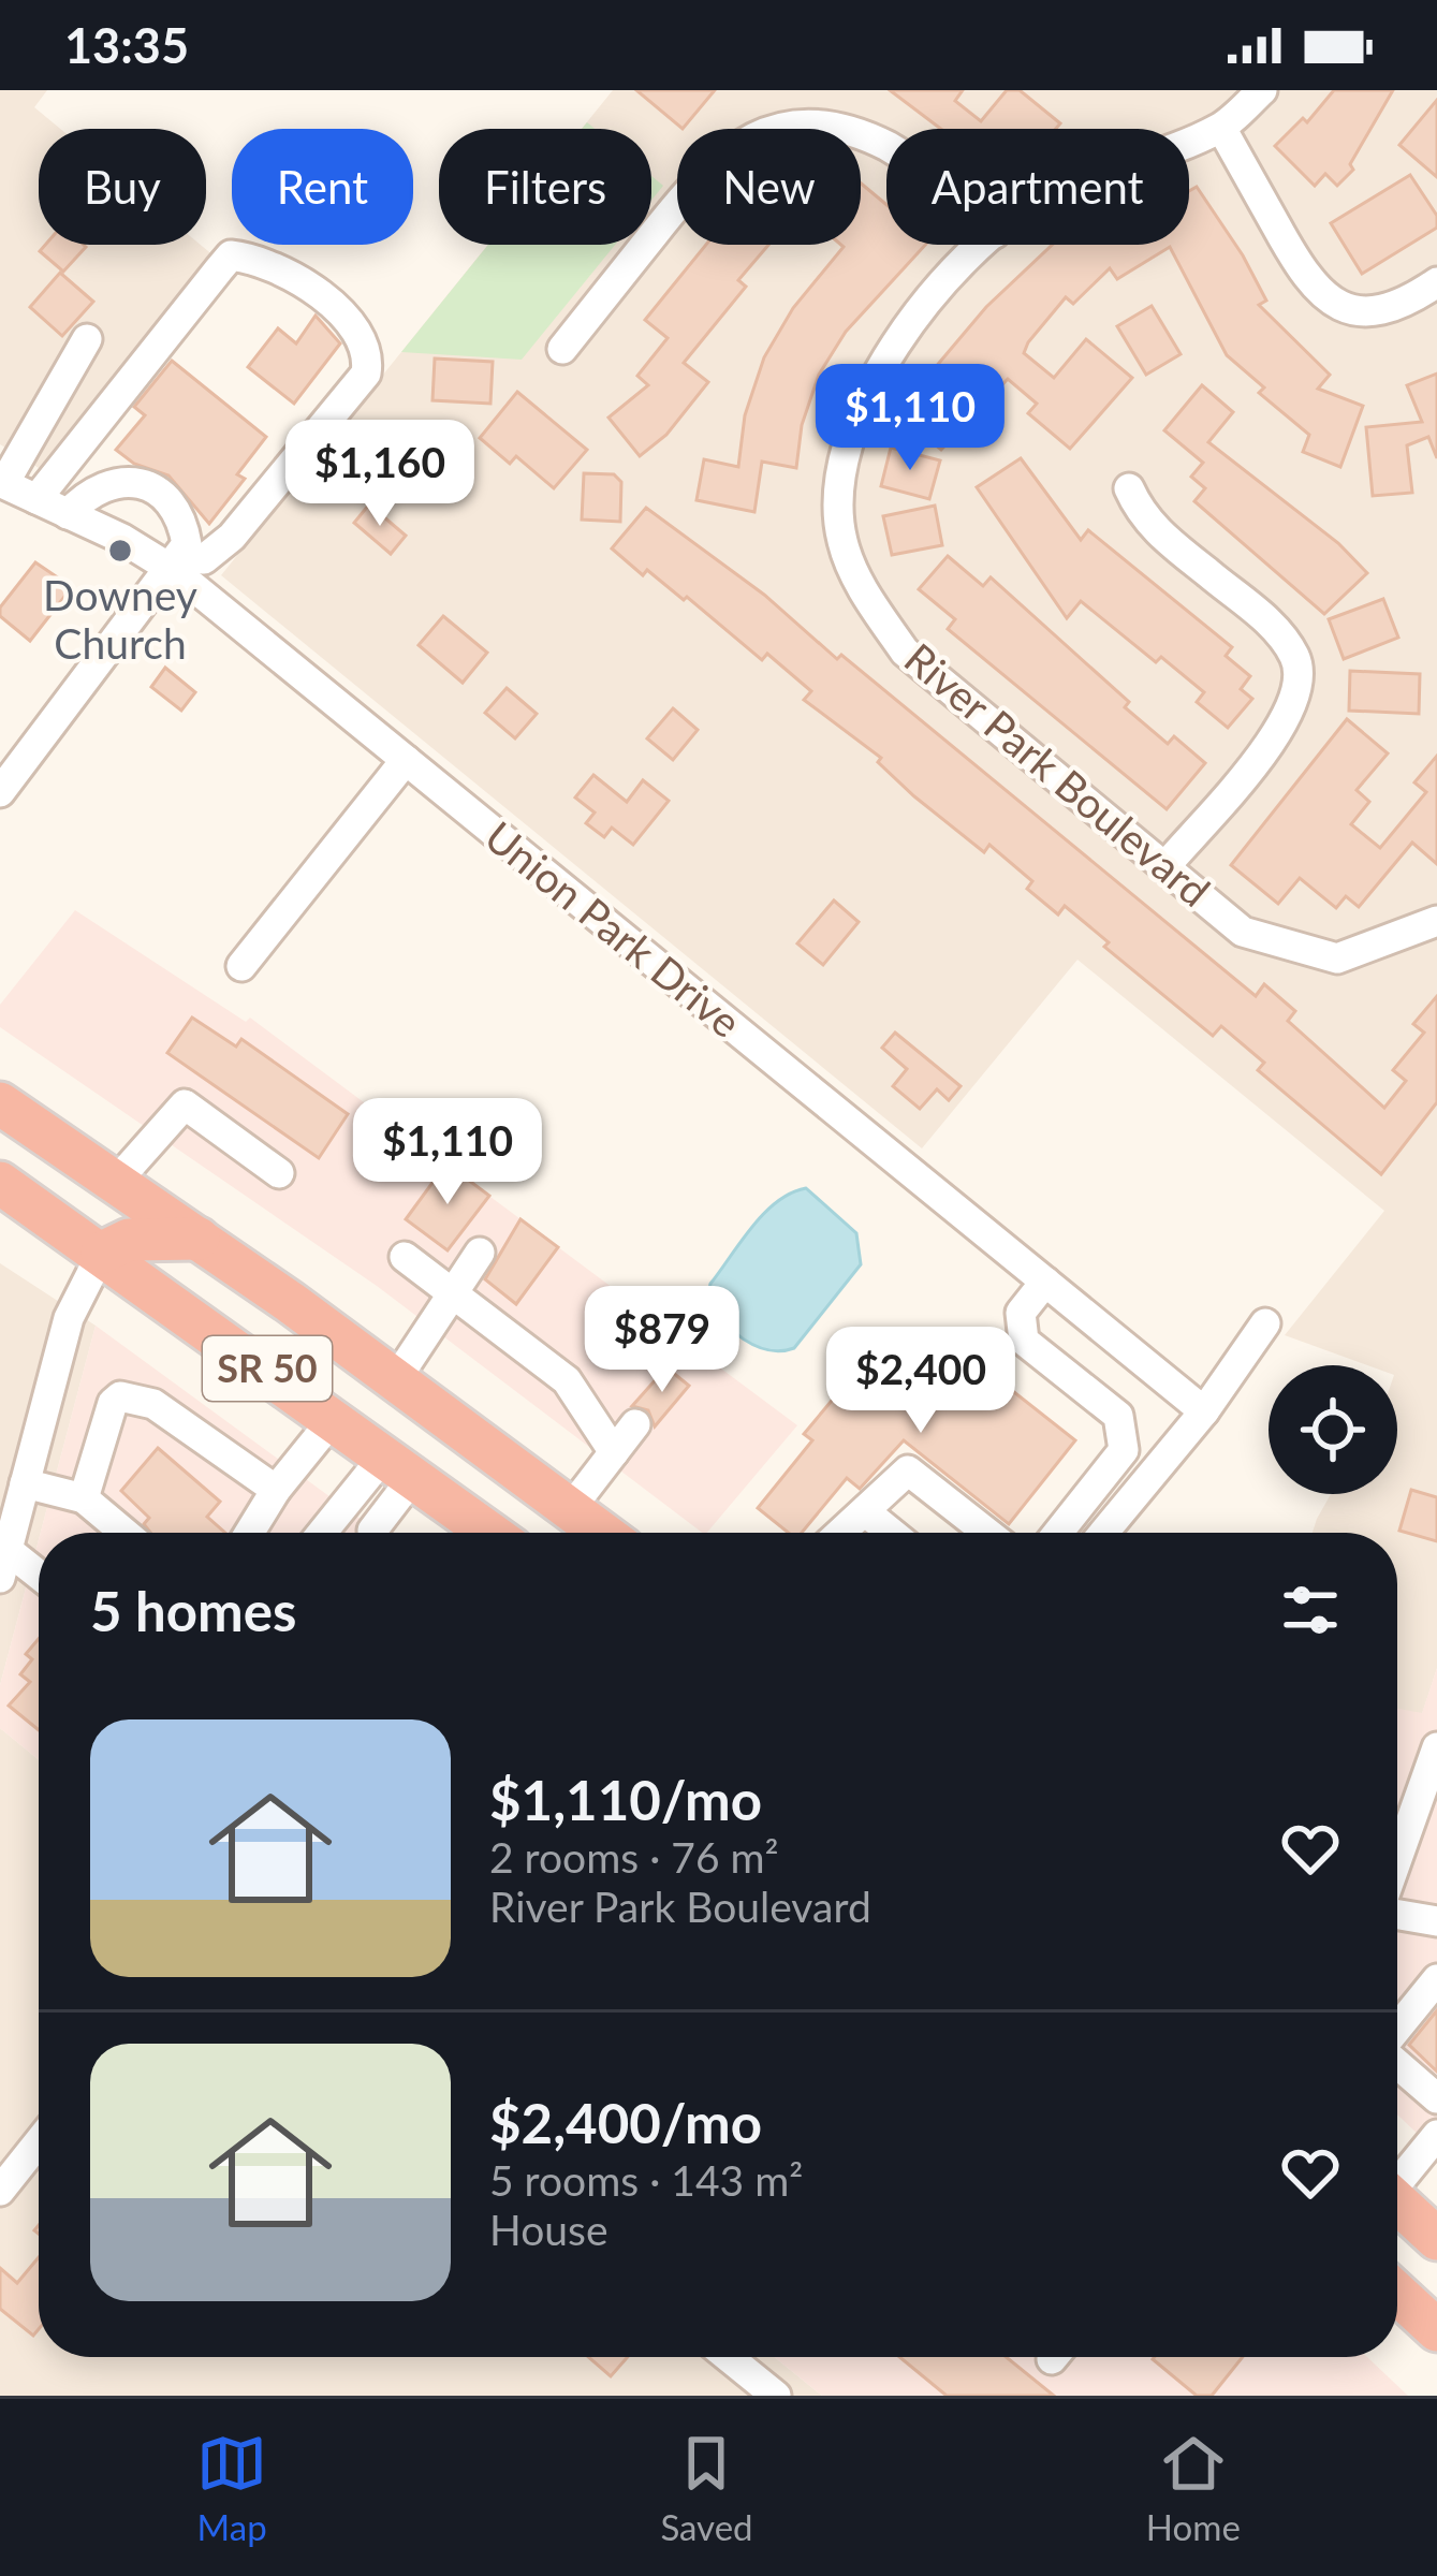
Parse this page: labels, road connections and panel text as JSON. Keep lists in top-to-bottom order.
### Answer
{
  "streets": {
    "highway": ["SR 50"],
    "street": ["River Park Boulevard", "Union Park Drive"]
  },
  "places": ["Downey Church"],
  "page": {
    "status": "13:35",
    "chip": [
      "Buy",
      "Rent",
      "Filters",
      "New",
      "Apartment"
    ],
    "price": [
      "$1,110",
      "$1,160",
      "$1,110",
      "$879",
      "$2,400"
    ],
    "heading": "5 homes",
    "list": [
      {
        "name": "$1,110/mo",
        "note": "2 rooms · 76 m² · River Park Boulevard"
      },
      {
        "name": "$2,400/mo",
        "note": "5 rooms · 143 m² · House"
      }
    ],
    "tabs": ["Map", "Saved", "Home"]
  }
}
